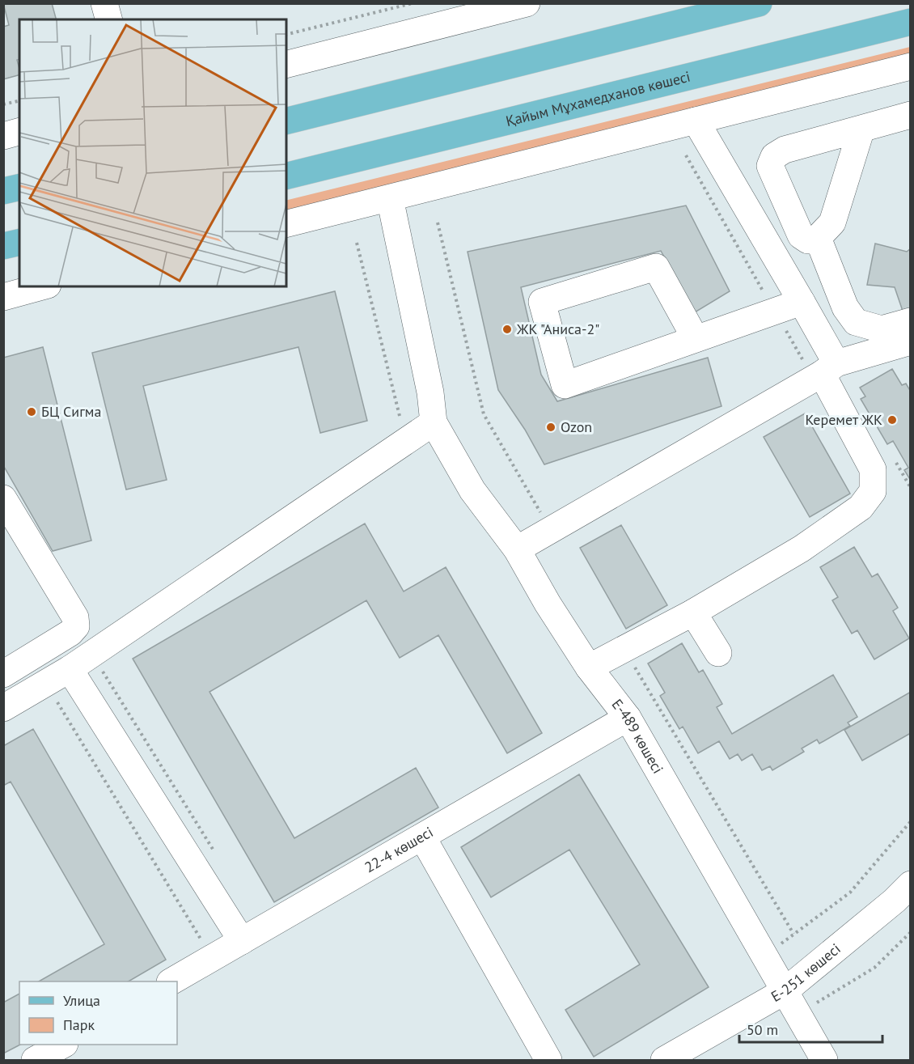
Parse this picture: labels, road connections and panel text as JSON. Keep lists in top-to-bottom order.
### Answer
{
  "streets": {
    "main road": ["Қайым Мұхамедханов көшесі"],
    "street": ["Е-489 көшесі", "22-4 көшесі", "Е-251 көшесі"]
  },
  "crossings": [
    ["Е-489 көшесі", "22-4 көшесі"],
    ["Е-489 көшесі", "Е-251 көшесі"]
  ],
  "places": [
    "ЖК \"Аниса-2\"",
    "БЦ Сигма",
    "Керемет ЖК",
    "Ozon"
  ],
  "legend": ["Улица", "Парк"],
  "scale_bar": "50 m"
}
